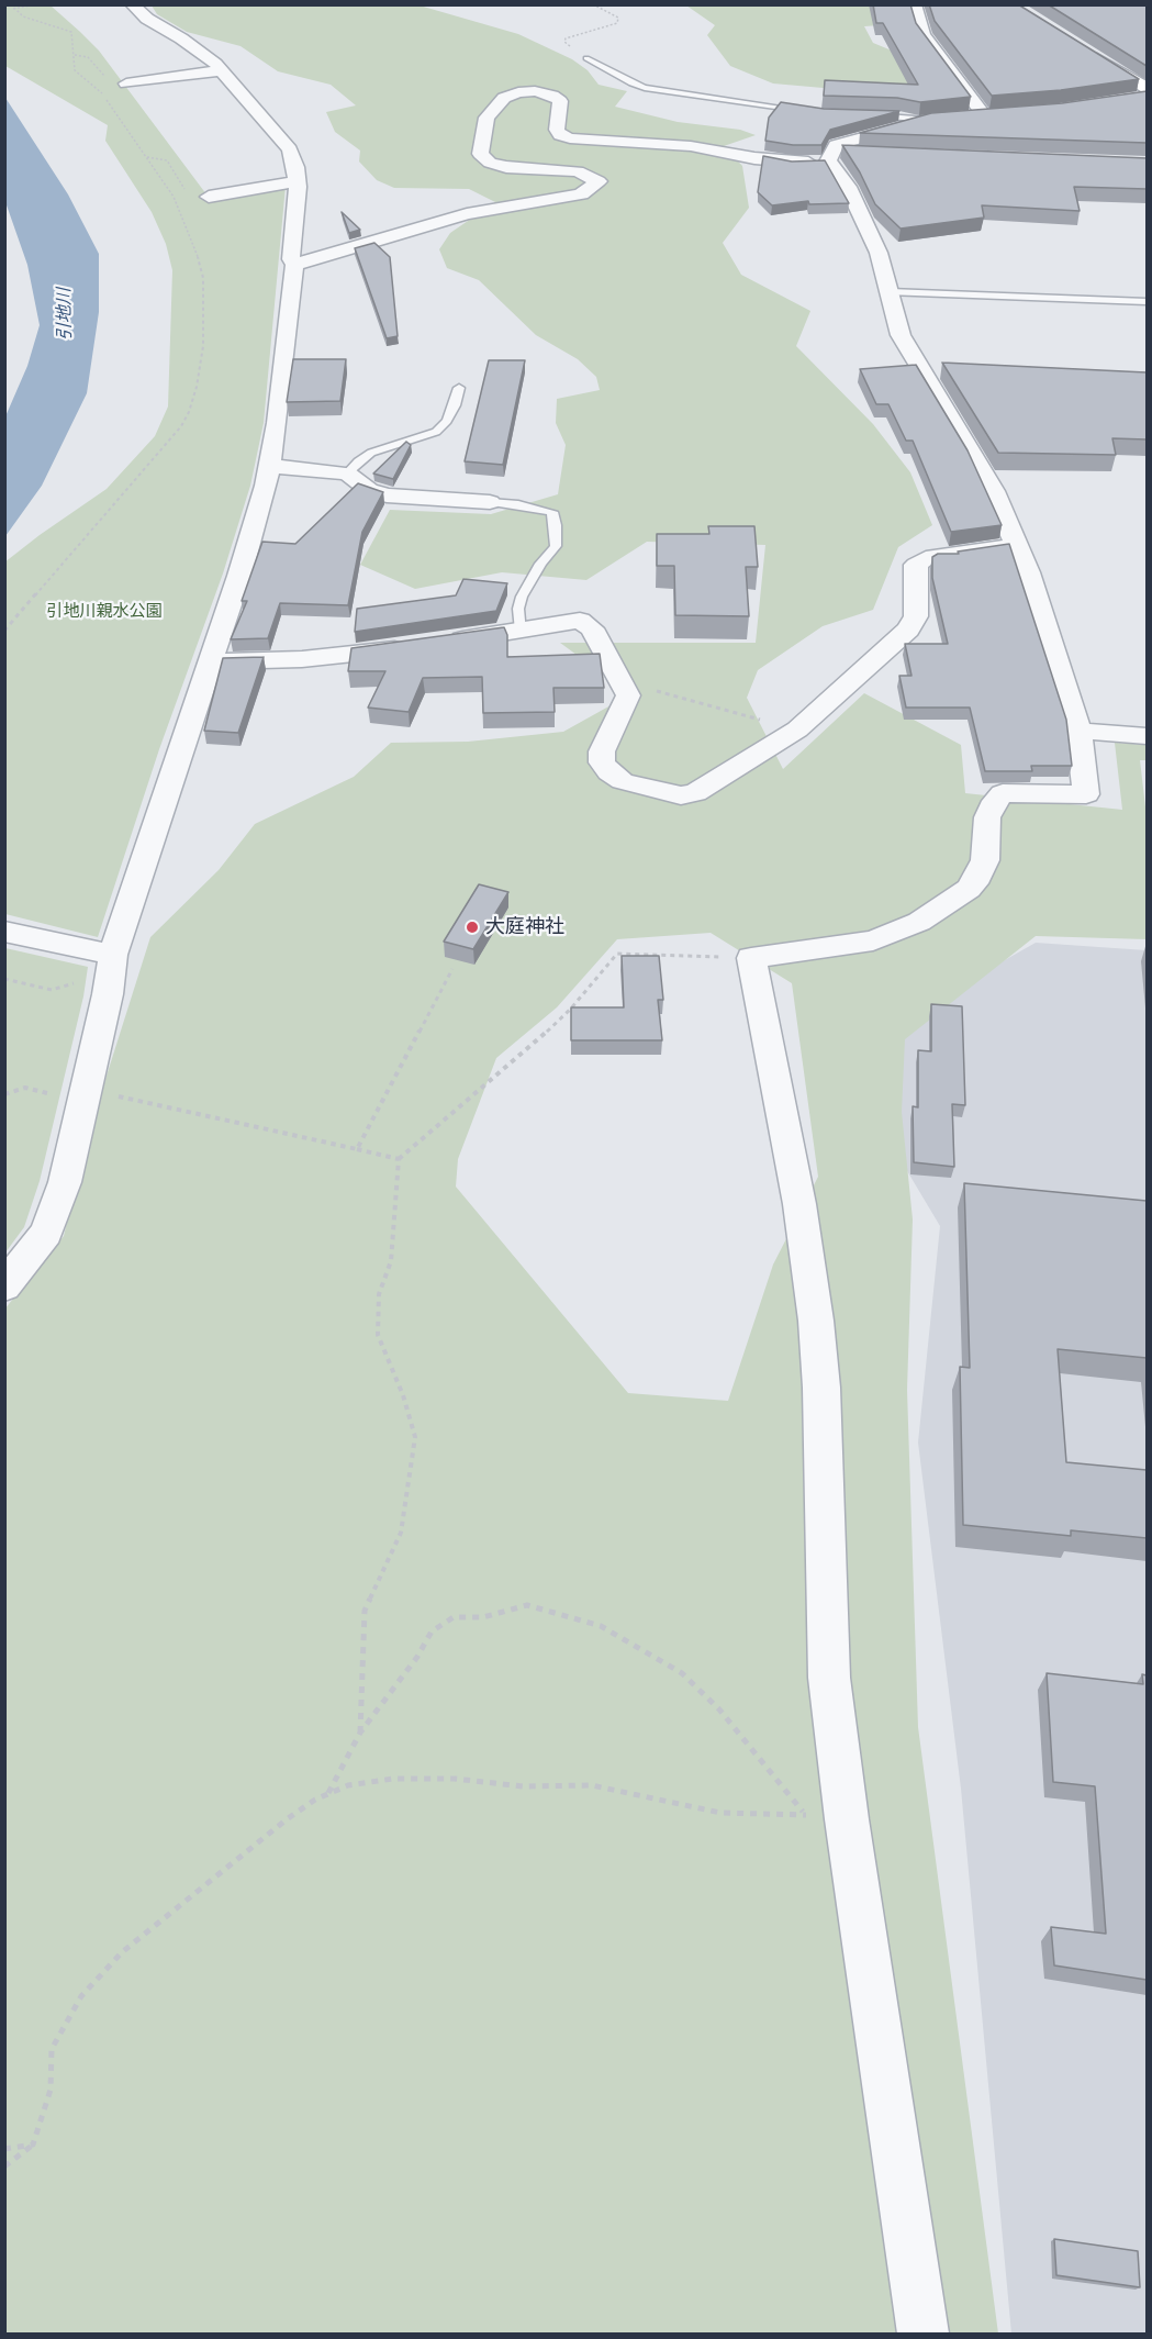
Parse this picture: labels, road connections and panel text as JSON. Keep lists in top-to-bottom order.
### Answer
{
  "water": ["引地川"],
  "parks": ["引地川親水公園"],
  "places": ["大庭神社"]
}
